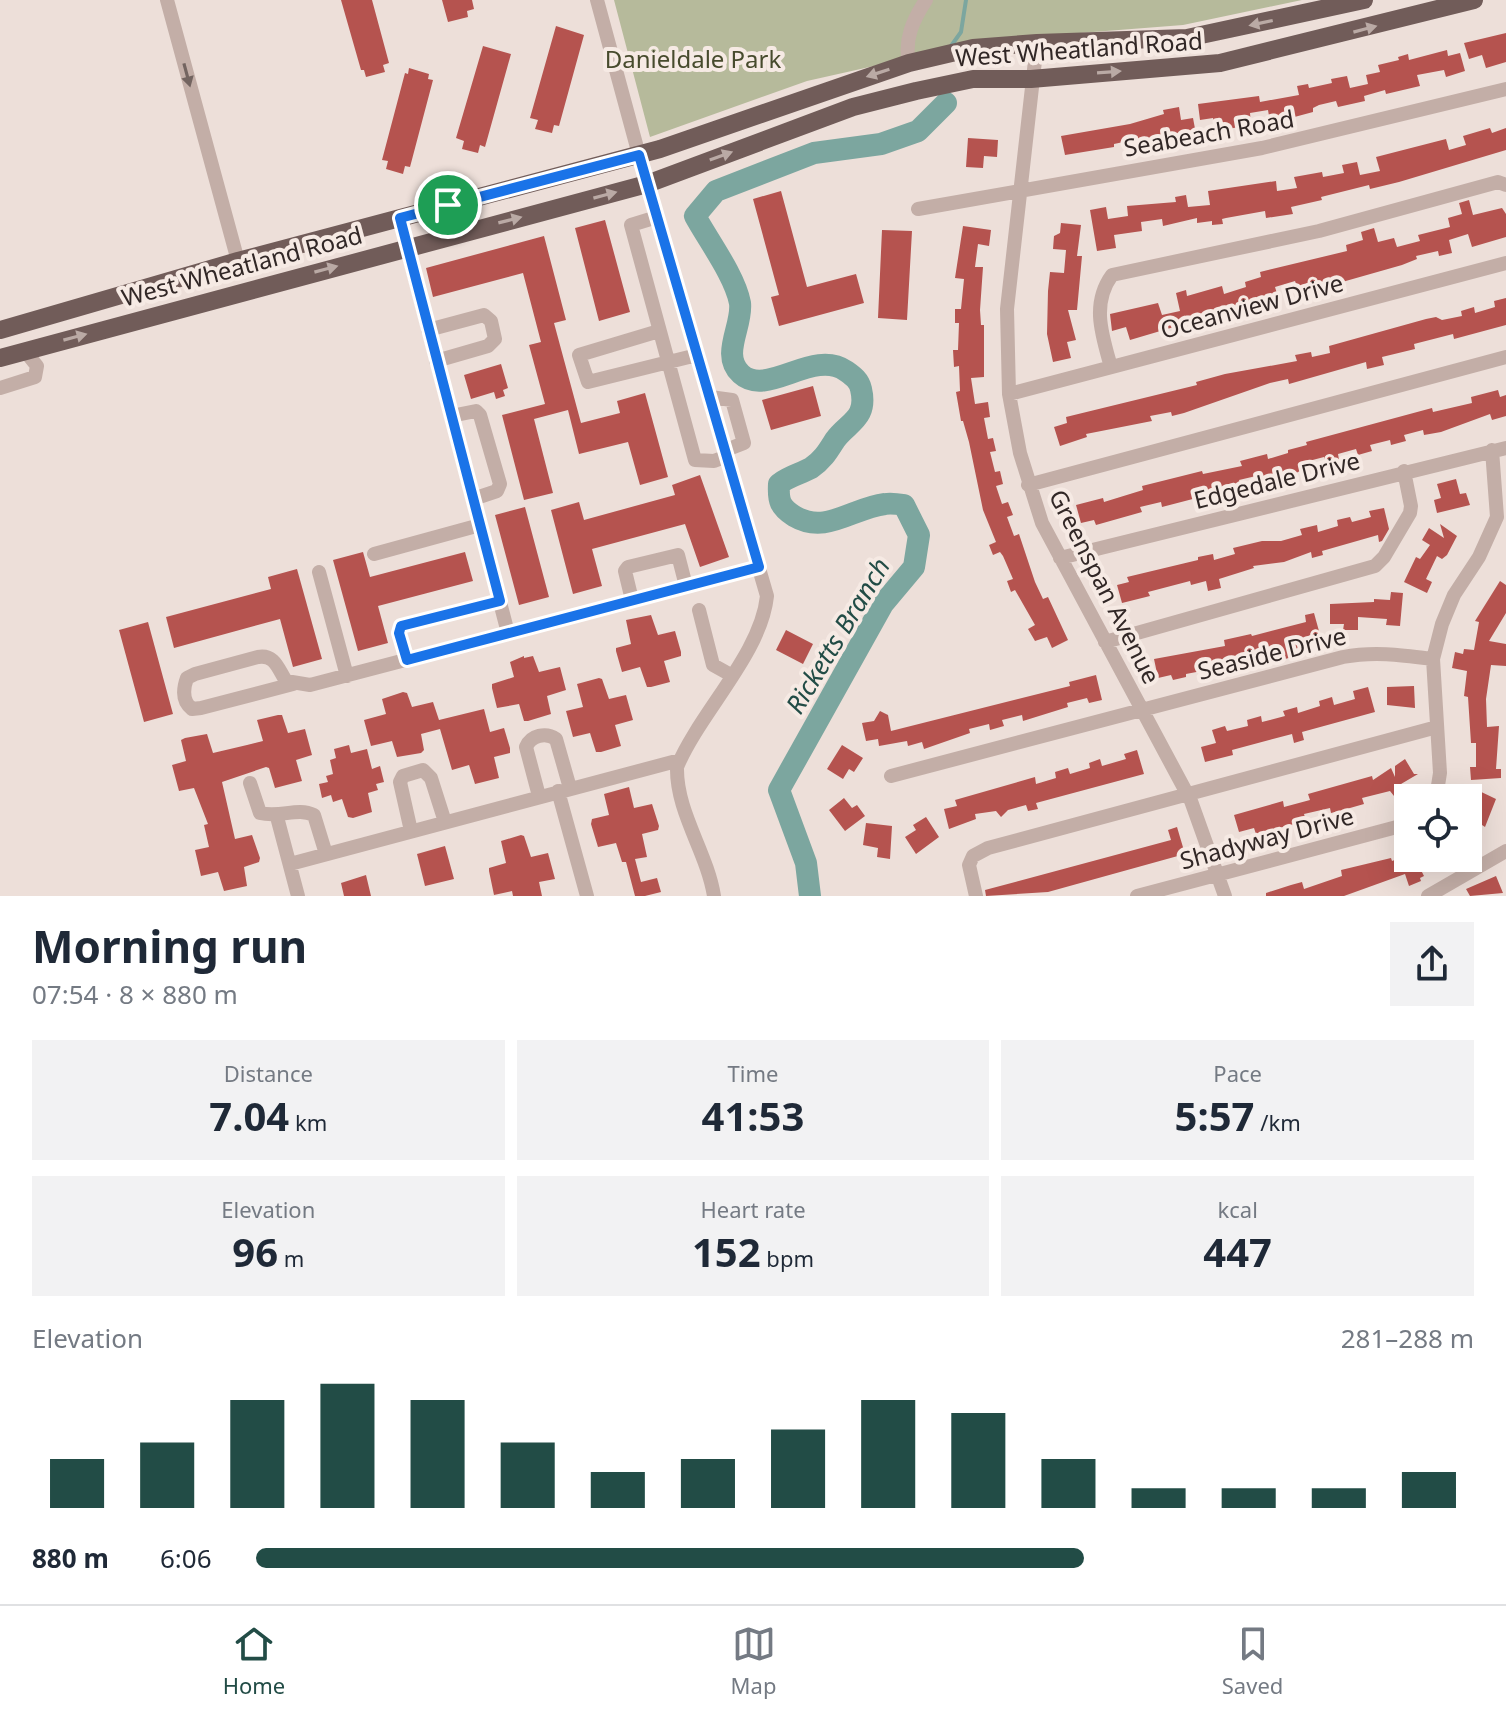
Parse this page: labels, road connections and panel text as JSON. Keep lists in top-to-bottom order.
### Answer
{
  "streets": {
    "main road": ["West Wheatland Road"],
    "street": [
      "Seabeach Road",
      "Oceanview Drive",
      "Edgedale Drive",
      "Greenspan Avenue",
      "Seaside Drive",
      "Shadyway Drive"
    ]
  },
  "crossings": [
    ["West Wheatland Road", "Greenspan Avenue"],
    ["Seabeach Road", "Greenspan Avenue"],
    ["Oceanview Drive", "Greenspan Avenue"],
    ["Edgedale Drive", "Greenspan Avenue"],
    ["Greenspan Avenue", "Seaside Drive"],
    ["Greenspan Avenue", "Shadyway Drive"]
  ],
  "water": ["Ricketts Branch"],
  "parks": ["Danieldale Park"],
  "page": {
    "heading": ["Morning run", "07:54 · 8 × 880 m"],
    "stats": [
      ["Distance", "7.04 km"],
      ["Time", "41:53"],
      ["Pace", "5:57 /km"],
      ["Elevation", "96 m"],
      ["Heart rate", "152 bpm"],
      ["kcal", "447"]
    ],
    "chart": ["Elevation", "281–288 m"],
    "list": [
      {
        "name": "880 m",
        "note": "6:06"
      }
    ],
    "tabs": ["Home", "Map", "Saved"]
  }
}
